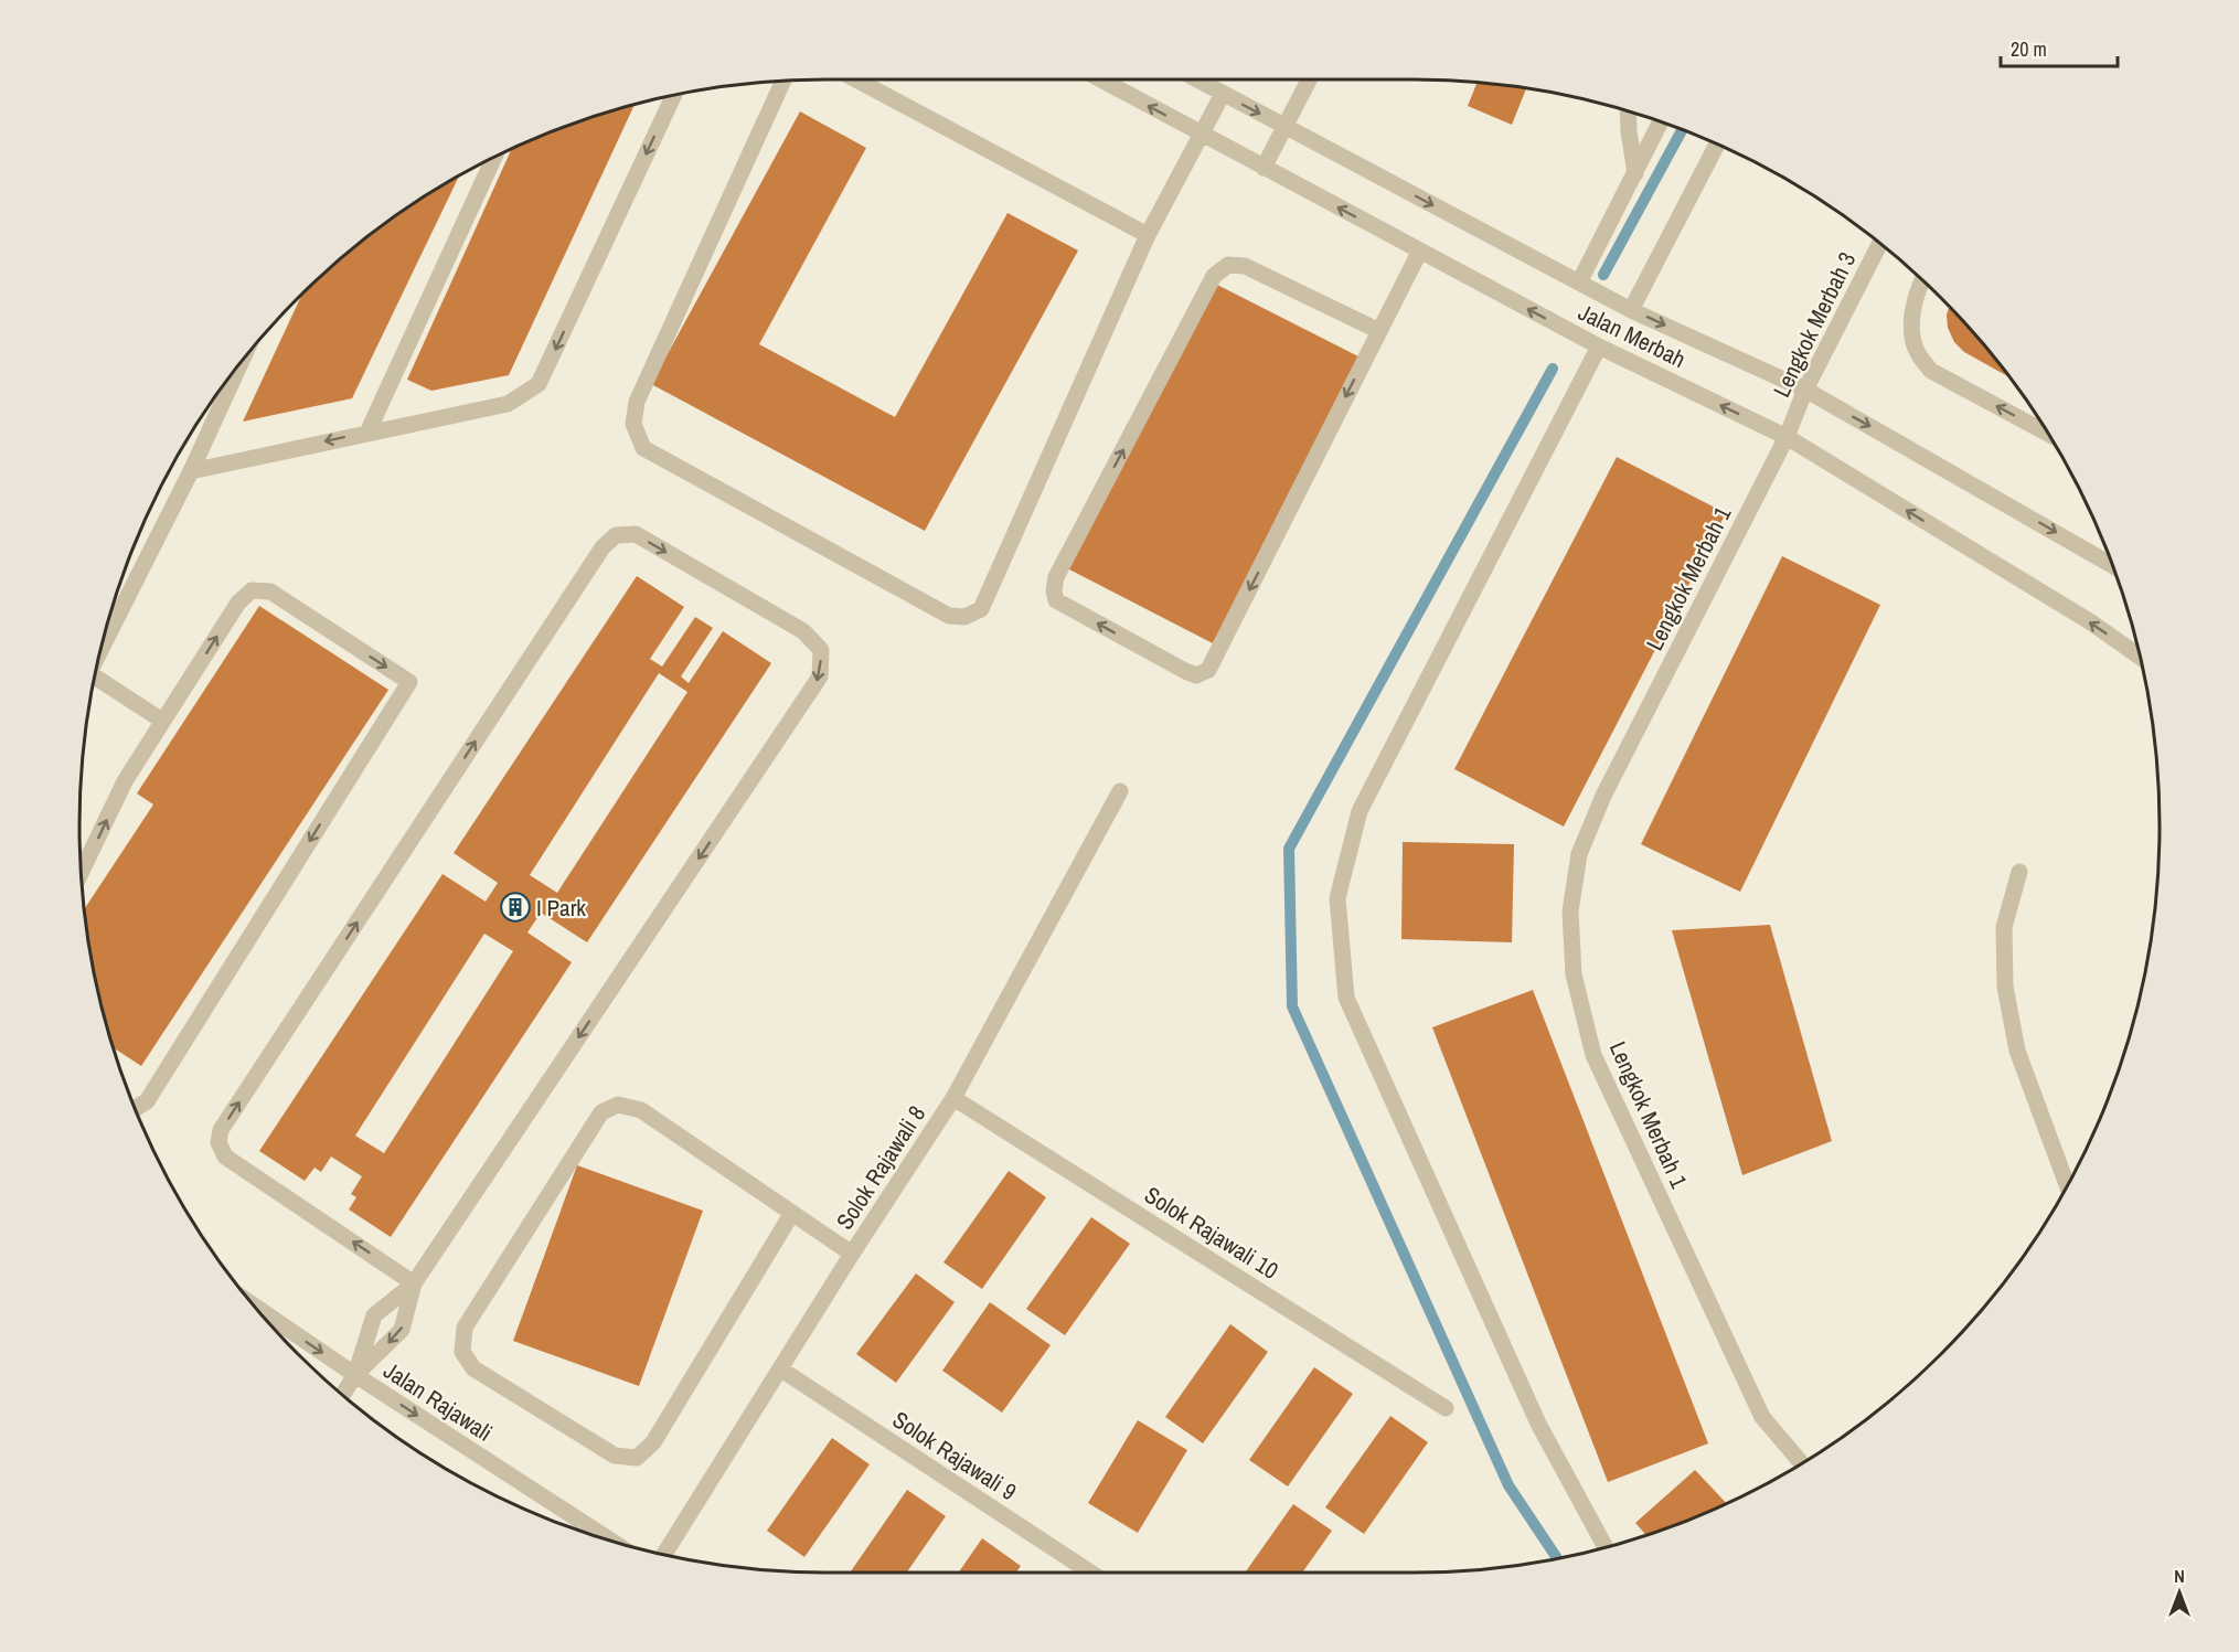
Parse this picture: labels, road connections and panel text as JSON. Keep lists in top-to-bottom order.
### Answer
{
  "streets": {
    "street": [
      "Lengkok Merbah 3",
      "Jalan Merbah",
      "Lengkok Merbah 1",
      "Solok Rajawali 8",
      "Solok Rajawali 10",
      "Jalan Rajawali",
      "Solok Rajawali 9"
    ]
  },
  "crossings": [
    ["Lengkok Merbah 3", "Jalan Merbah"],
    ["Lengkok Merbah 3", "Lengkok Merbah 1"],
    ["Jalan Merbah", "Lengkok Merbah 1"],
    ["Solok Rajawali 8", "Solok Rajawali 10"],
    ["Solok Rajawali 8", "Solok Rajawali 9"]
  ],
  "one_way": ["Jalan Rajawali"],
  "places": {
    "building": ["I Park"]
  },
  "scale_bar": "20 m",
  "north": "top"
}
